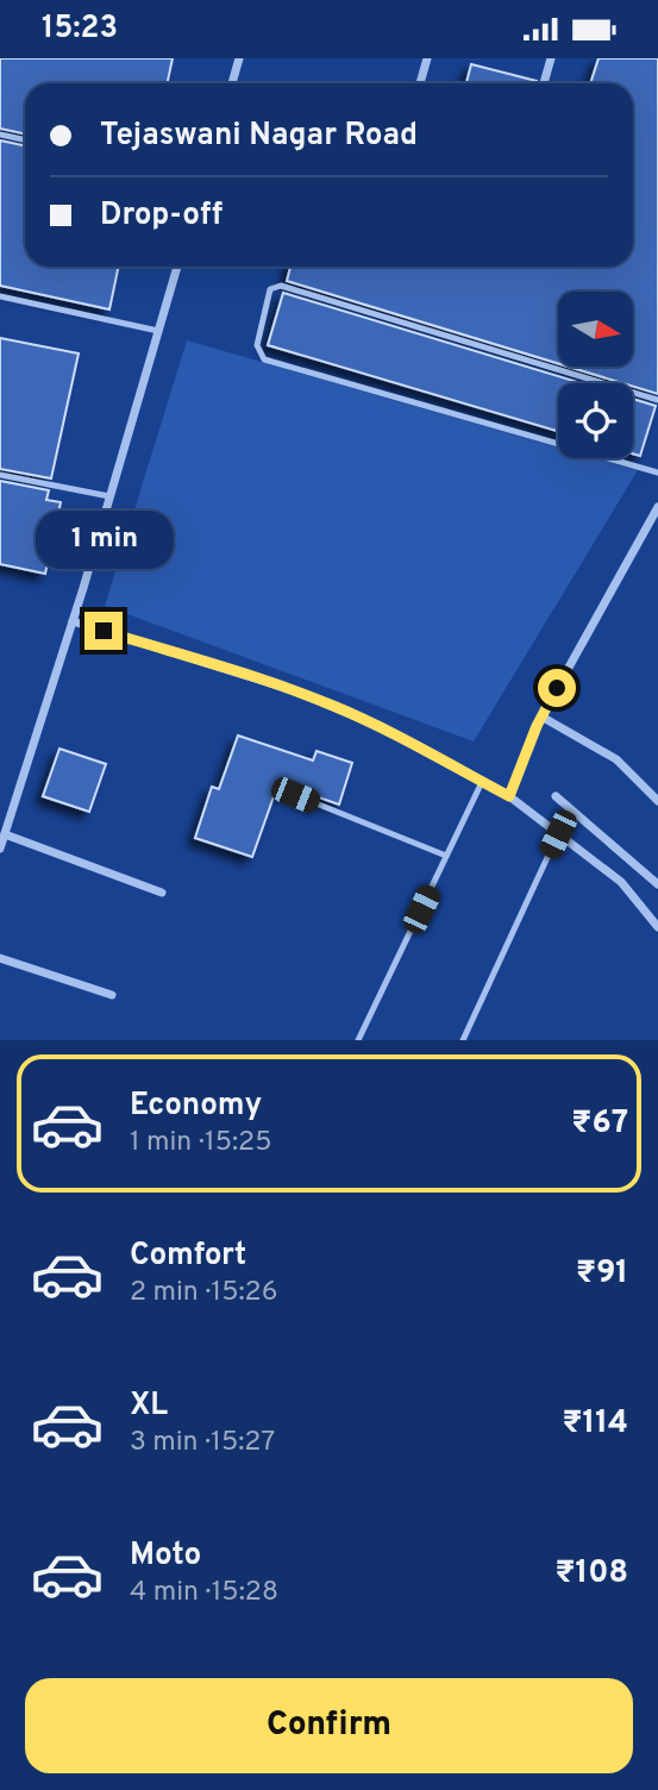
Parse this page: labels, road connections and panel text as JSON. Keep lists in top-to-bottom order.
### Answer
{
  "north": "right",
  "page": {
    "status": "15:23",
    "banner": ["Tejaswani Nagar Road", "Drop-off"],
    "bubble": "1 min",
    "list": [
      {
        "name": "Economy",
        "note": "1 min · 15:25",
        "value": "₹67"
      },
      {
        "name": "Comfort",
        "note": "2 min · 15:26",
        "value": "₹91"
      },
      {
        "name": "XL",
        "note": "3 min · 15:27",
        "value": "₹114"
      },
      {
        "name": "Moto",
        "note": "4 min · 15:28",
        "value": "₹108"
      }
    ],
    "buttons": "Confirm"
  }
}
